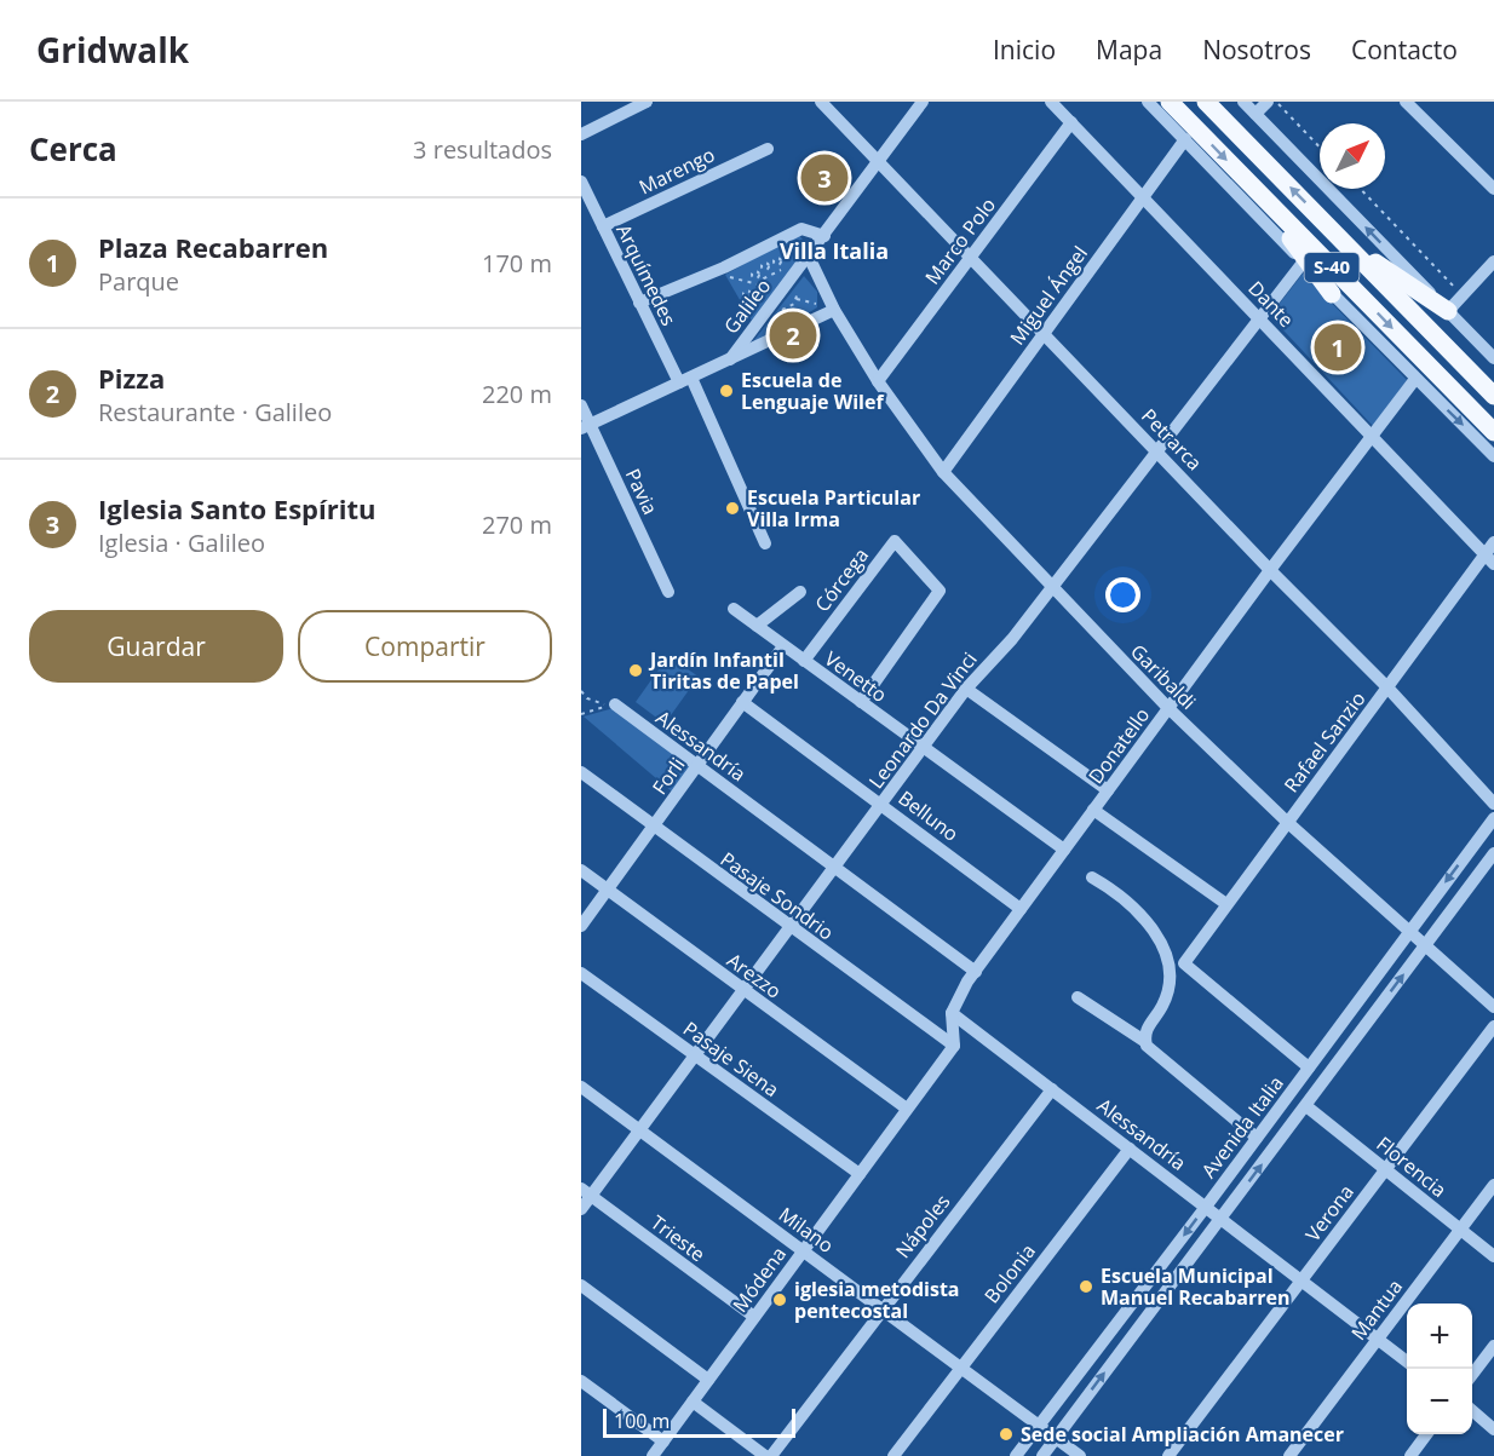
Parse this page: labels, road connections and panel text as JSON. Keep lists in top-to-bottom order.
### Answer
{
  "streets": {
    "main road": ["S-40"],
    "street": [
      "Marengo",
      "Marco Polo",
      "Arquímedes",
      "Miguel Ángel",
      "Dante",
      "Galileo",
      "Petrarca",
      "Pavia",
      "Córcega",
      "Venetto",
      "Garibaldi",
      "Leonardo Da Vinci",
      "Rafael Sanzio",
      "Alessandría",
      "Donatello",
      "Forli",
      "Belluno",
      "Pasaje Sondrio",
      "Arezzo",
      "Pasaje Siena",
      "Avenida Italia",
      "Florencia",
      "Verona",
      "Nápoles",
      "Milano",
      "Trieste",
      "Bolonia",
      "Módena",
      "Mantua"
    ]
  },
  "crossings": [
    ["Marengo", "Arquímedes"],
    ["Marco Polo", "Dante"],
    ["Marco Polo", "Petrarca"],
    ["Marco Polo", "Garibaldi"],
    ["Arquímedes", "Galileo"],
    ["Miguel Ángel", "Dante"],
    ["Miguel Ángel", "Petrarca"],
    ["Miguel Ángel", "Garibaldi"],
    ["Dante", "Leonardo Da Vinci"],
    ["Dante", "Rafael Sanzio"],
    ["Dante", "Donatello"],
    ["Galileo", "Petrarca"],
    ["Galileo", "Pavia"],
    ["Galileo", "Garibaldi"],
    ["Petrarca", "Leonardo Da Vinci"],
    ["Petrarca", "Rafael Sanzio"],
    ["Petrarca", "Donatello"],
    ["Córcega", "Venetto"],
    ["Venetto", "Leonardo Da Vinci"],
    ["Venetto", "Donatello"],
    ["Venetto", "Forli"],
    ["Garibaldi", "Leonardo Da Vinci"],
    ["Garibaldi", "Rafael Sanzio"],
    ["Garibaldi", "Donatello"],
    ["Garibaldi", "Avenida Italia"],
    ["Leonardo Da Vinci", "Alessandría"],
    ["Leonardo Da Vinci", "Belluno"],
    ["Leonardo Da Vinci", "Pasaje Sondrio"],
    ["Leonardo Da Vinci", "Arezzo"],
    ["Leonardo Da Vinci", "Pasaje Siena"],
    ["Leonardo Da Vinci", "Milano"],
    ["Leonardo Da Vinci", "Trieste"],
    ["Rafael Sanzio", "Avenida Italia"],
    ["Alessandría", "Donatello"],
    ["Alessandría", "Forli"],
    ["Alessandría", "Avenida Italia"],
    ["Alessandría", "Verona"],
    ["Alessandría", "Nápoles"],
    ["Alessandría", "Bolonia"],
    ["Alessandría", "Mantua"],
    ["Donatello", "Belluno"],
    ["Forli", "Belluno"],
    ["Forli", "Pasaje Sondrio"],
    ["Forli", "Arezzo"],
    ["Pasaje Sondrio", "Módena"],
    ["Arezzo", "Módena"],
    ["Pasaje Siena", "Módena"],
    ["Avenida Italia", "Florencia"],
    ["Avenida Italia", "Milano"],
    ["Florencia", "Verona"],
    ["Florencia", "Mantua"],
    ["Nápoles", "Milano"],
    ["Milano", "Bolonia"],
    ["Milano", "Módena"],
    ["Trieste", "Módena"]
  ],
  "districts": ["Villa Italia"],
  "places": [
    "Escuela de Lenguaje Wilef",
    "Escuela Particular Villa Irma",
    "Jardín Infantil Tiritas de Papel",
    "Escuela Municipal Manuel Recabarren",
    "iglesia metodista pentecostal",
    "Sede social Ampliación Amanecer"
  ],
  "scale_bar": "100 m",
  "north": "top right",
  "page": {
    "header": "Gridwalk",
    "nav": [
      "Inicio",
      "Mapa",
      "Nosotros",
      "Contacto"
    ],
    "heading": ["Cerca", "3 resultados"],
    "pins": ["3", "2", "1"],
    "list": [
      {
        "mark": "1",
        "name": "Plaza Recabarren",
        "note": "Parque",
        "value": "170 m"
      },
      {
        "mark": "2",
        "name": "Pizza",
        "note": "Restaurante · Galileo",
        "value": "220 m"
      },
      {
        "mark": "3",
        "name": "Iglesia Santo Espíritu",
        "note": "Iglesia · Galileo",
        "value": "270 m"
      }
    ],
    "buttons": ["Guardar", "Compartir"],
    "map_buttons": ["+", "−"],
    "scale": "100 m"
  }
}
